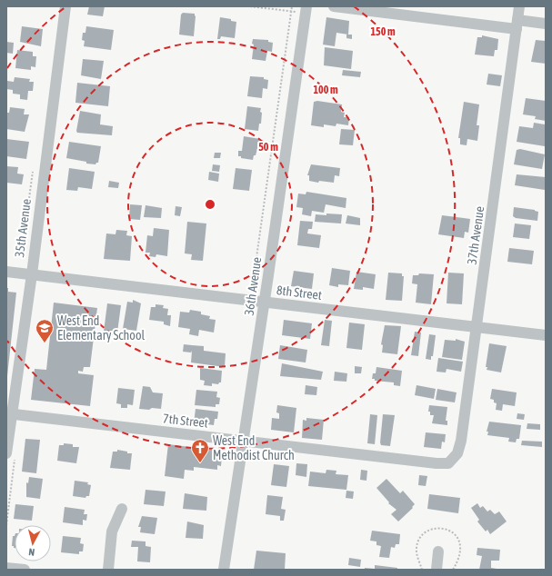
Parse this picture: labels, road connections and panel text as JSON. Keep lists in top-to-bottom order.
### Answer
{
  "streets": {
    "street": [
      "35th Avenue",
      "37th Avenue",
      "36th Avenue",
      "8th Street",
      "7th Street"
    ]
  },
  "crossings": [
    ["35th Avenue", "8th Street"],
    ["35th Avenue", "7th Street"],
    ["37th Avenue", "8th Street"],
    ["37th Avenue", "7th Street"],
    ["36th Avenue", "8th Street"],
    ["36th Avenue", "7th Street"]
  ],
  "places": {
    "school or university": ["West End Elementary School"],
    "church": ["West End Methodist Church"]
  },
  "north": "bottom",
  "rings": ["150 m", "100 m", "50 m"]
}
